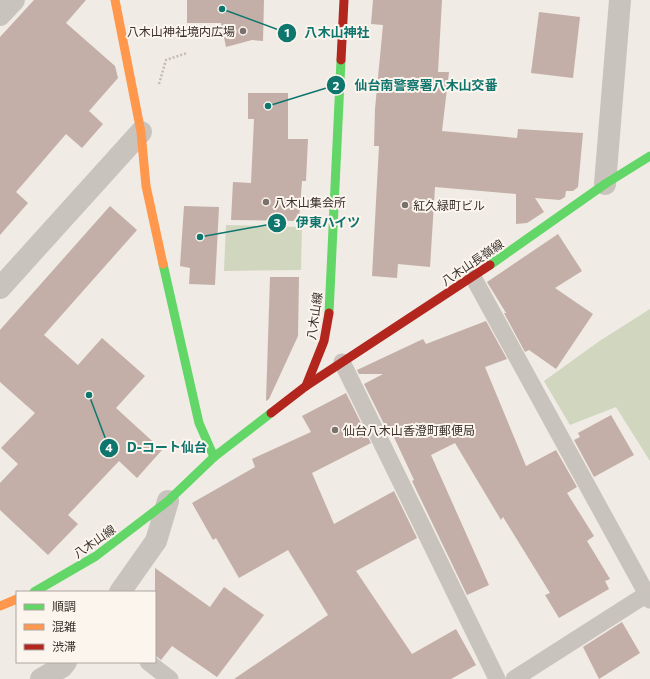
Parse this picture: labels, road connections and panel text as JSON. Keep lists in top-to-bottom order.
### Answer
{
  "streets": {
    "street": ["八木山長嶺線", "八木山線"]
  },
  "crossings": [
    ["八木山長嶺線", "八木山線"]
  ],
  "places": [
    "八木山神社",
    "八木山神社境内広場",
    "仙台南警察署八木山交番",
    "八木山集会所",
    "紅久緑町ビル",
    "伊東ハイツ",
    "D-コート仙台",
    "仙台八木山香澄町郵便局"
  ],
  "legend": ["順調", "混雑", "渋滞"]
}
